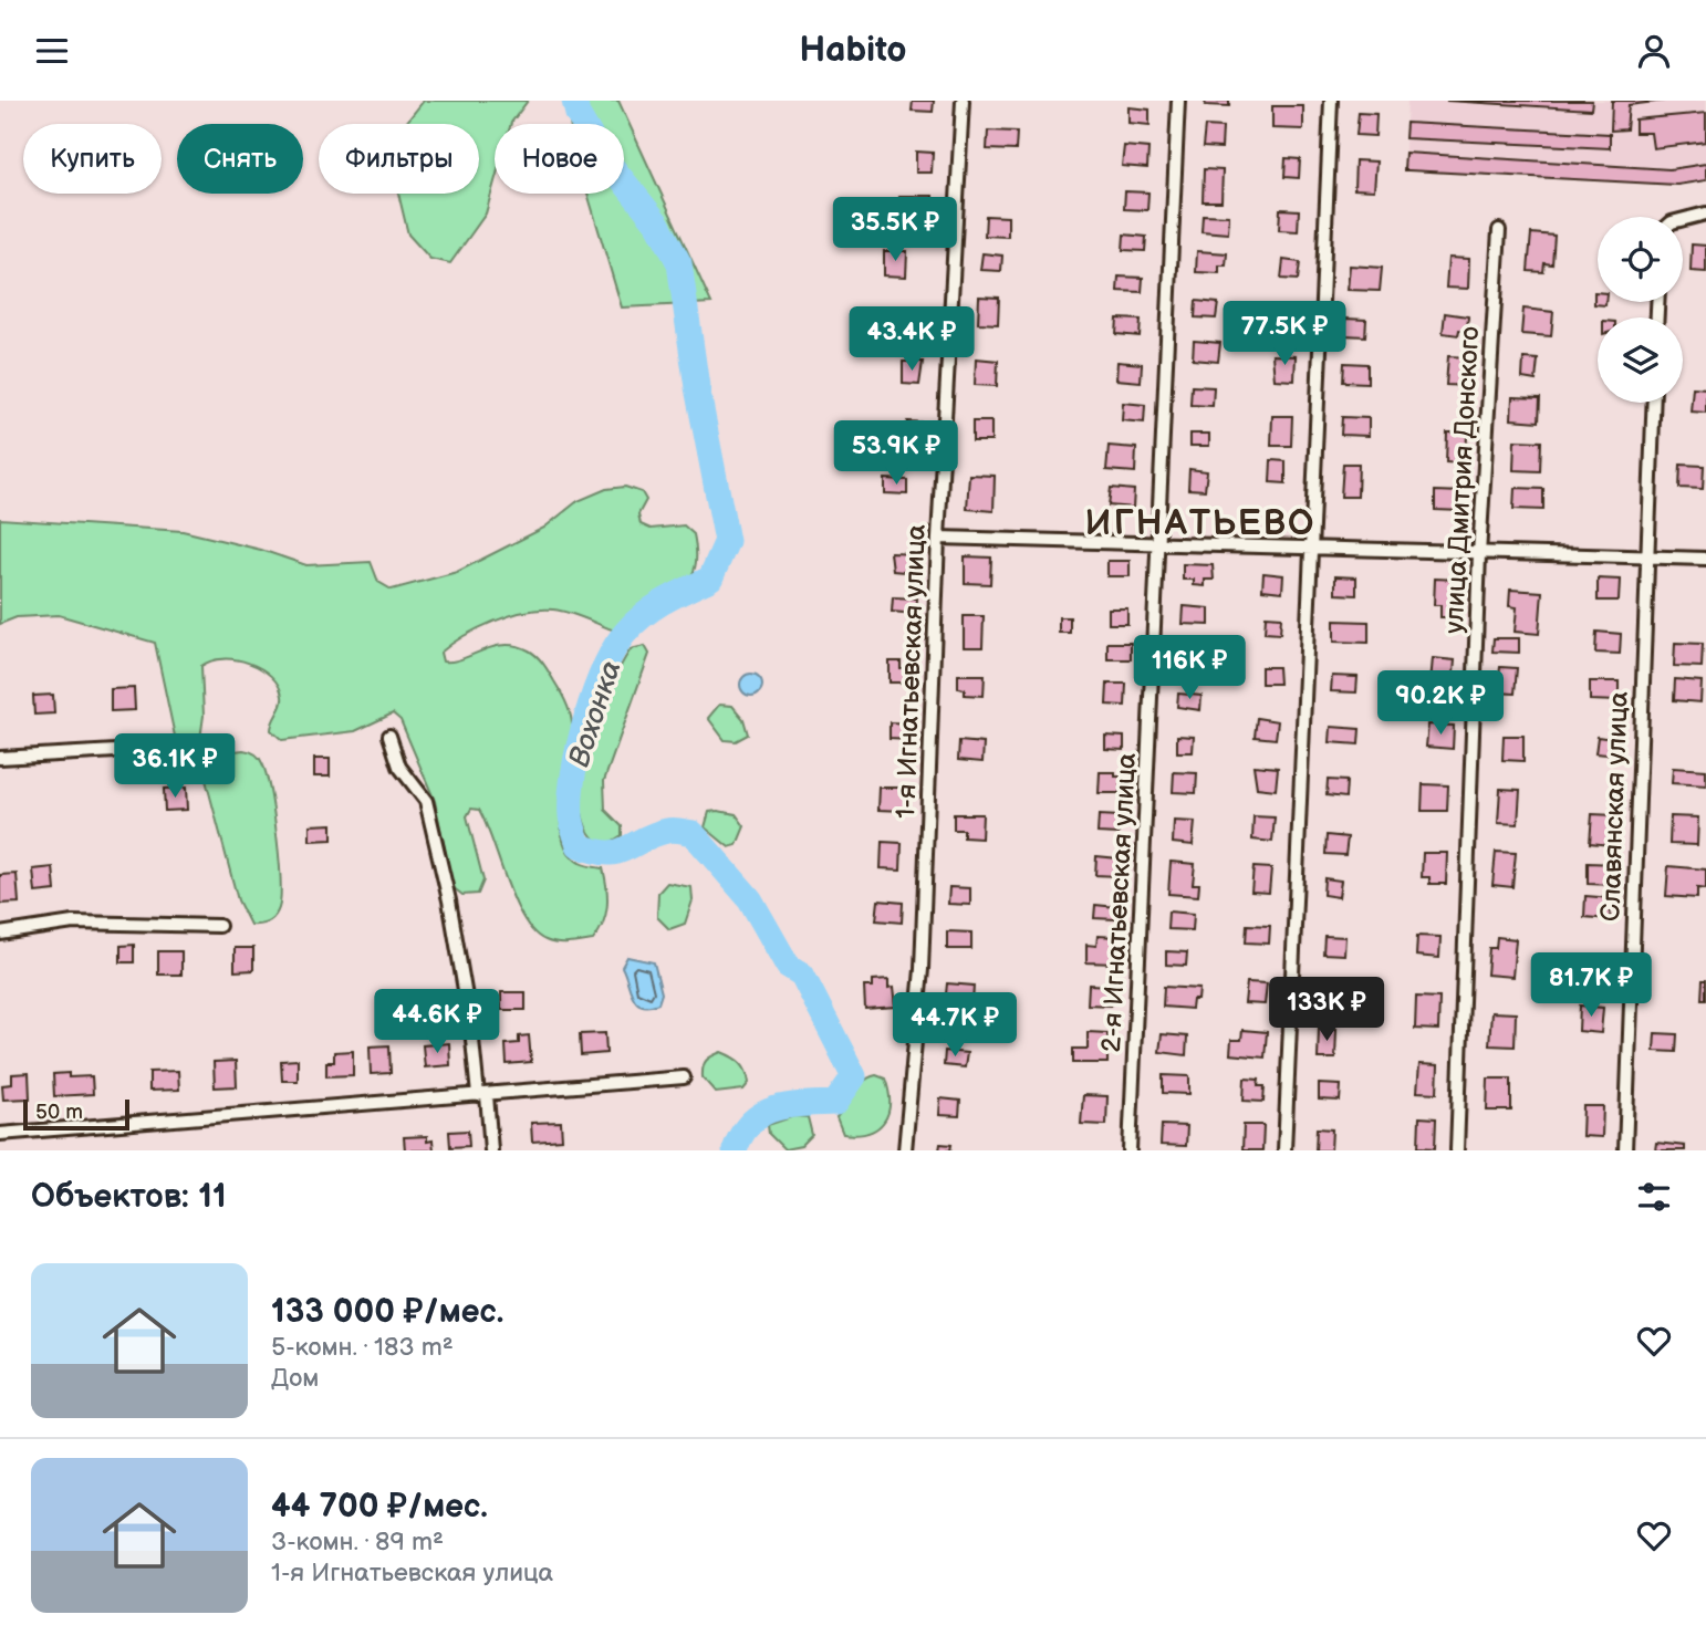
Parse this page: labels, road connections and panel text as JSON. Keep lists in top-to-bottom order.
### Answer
{
  "streets": {
    "street": [
      "улица Дмитрия Донского",
      "1-я Игнатьевская улица",
      "Славянская улица",
      "2-я Игнатьевская улица"
    ]
  },
  "districts": ["ИГНАТЬЕВО"],
  "water": ["Вохонка"],
  "scale_bar": "50 m",
  "page": {
    "header": "Habito",
    "chip": [
      "Купить",
      "Снять",
      "Фильтры",
      "Новое"
    ],
    "price": [
      "35.5K ₽",
      "77.5K ₽",
      "43.4K ₽",
      "53.9K ₽",
      "116K ₽",
      "90.2K ₽",
      "36.1K ₽",
      "81.7K ₽",
      "133K ₽",
      "44.6K ₽",
      "44.7K ₽"
    ],
    "scale": "50 m",
    "heading": "Объектов: 11",
    "list": [
      {
        "name": "133 000 ₽/мес.",
        "note": "5-комн. · 183 m² · Дом"
      },
      {
        "name": "44 700 ₽/мес.",
        "note": "3-комн. · 89 m² · 1-я Игнатьевская улица"
      }
    ]
  }
}
